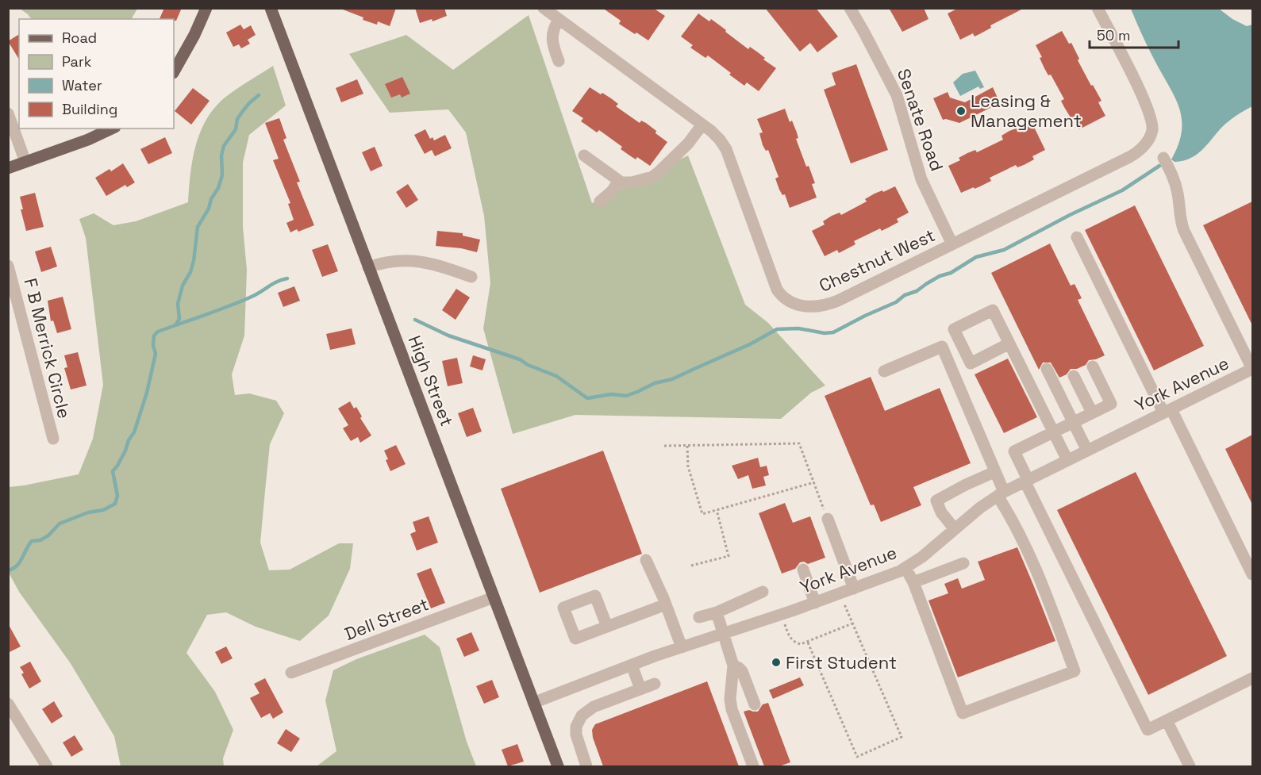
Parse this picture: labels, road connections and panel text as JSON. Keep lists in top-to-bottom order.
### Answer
{
  "streets": {
    "main road": ["High Street"],
    "street": [
      "Senate Road",
      "Chestnut West",
      "F B Merrick Circle",
      "York Avenue",
      "Dell Street"
    ]
  },
  "crossings": [
    ["Senate Road", "Chestnut West"],
    ["High Street", "York Avenue"],
    ["High Street", "Dell Street"]
  ],
  "places": ["Leasing & Management", "First Student"],
  "legend": [
    "Road",
    "Park",
    "Water",
    "Building"
  ],
  "scale_bar": "50 m"
}
